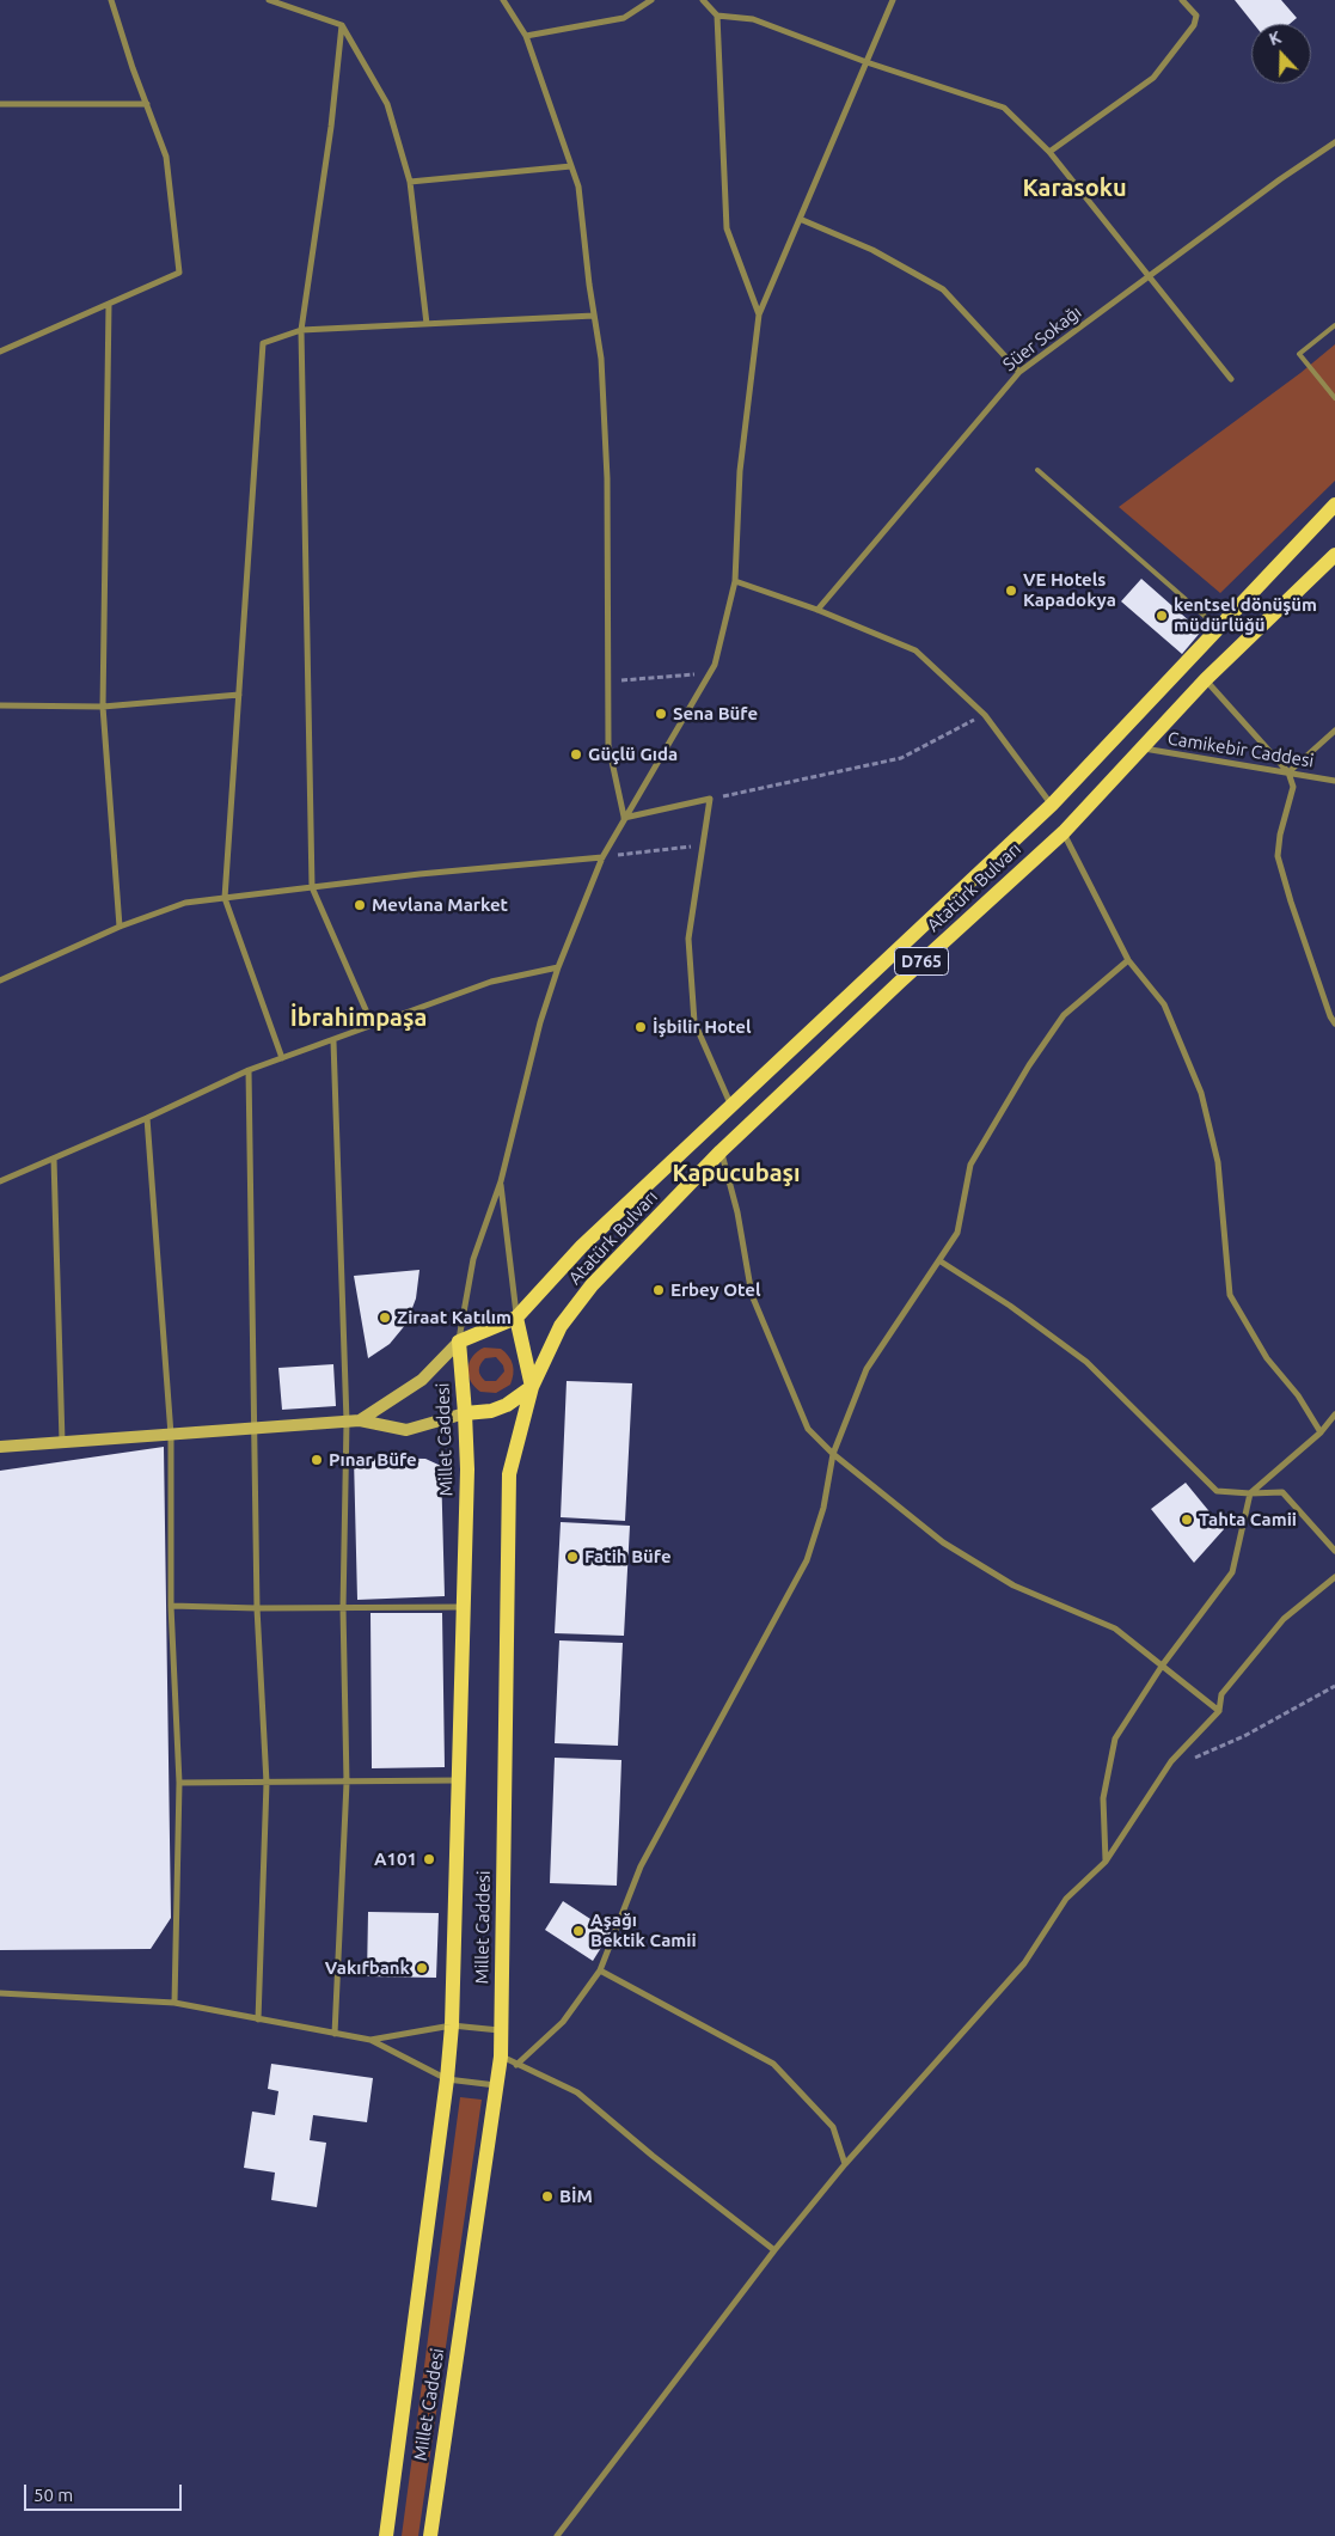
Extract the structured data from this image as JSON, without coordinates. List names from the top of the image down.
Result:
{
  "streets": {
    "main road": ["Atatürk Bulvarı", "D765", "Millet Caddesi"],
    "street": ["Süer Sokağı", "Camikebir Caddesi"]
  },
  "crossings": [
    ["Camikebir Caddesi", "Atatürk Bulvarı"],
    ["Atatürk Bulvarı", "Millet Caddesi"]
  ],
  "districts": ["Karasoku", "İbrahimpaşa", "Kapucubaşı"],
  "places": [
    "VE Hotels Kapadokya",
    "kentsel dönüşüm müdürlüğü",
    "Sena Büfe",
    "Güçlü Gıda",
    "Mevlana Market",
    "İşbilir Hotel",
    "Erbey Otel",
    "Ziraat Katılım",
    "Pınar Büfe",
    "Tahta Camii",
    "Fatih Büfe",
    "A101",
    "Aşağı Bektik Camii",
    "Vakıfbank",
    "BİM"
  ],
  "scale_bar": "50 m",
  "north": "top"
}
